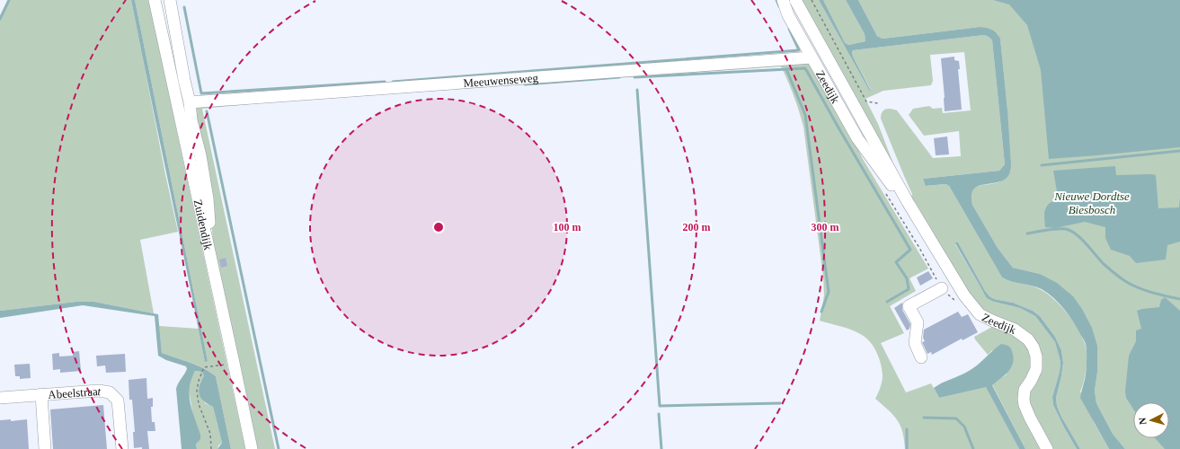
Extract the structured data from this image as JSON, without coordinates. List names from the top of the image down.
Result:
{
  "streets": {
    "street": [
      "Meeuwenseweg",
      "Zeedijk",
      "Zuidendijk",
      "Abeelstraat"
    ]
  },
  "crossings": [
    ["Meeuwenseweg", "Zeedijk"]
  ],
  "parks": ["Nieuwe Dordtse Biesbosch"],
  "north": "left",
  "rings": ["100 m", "200 m", "300 m"]
}
